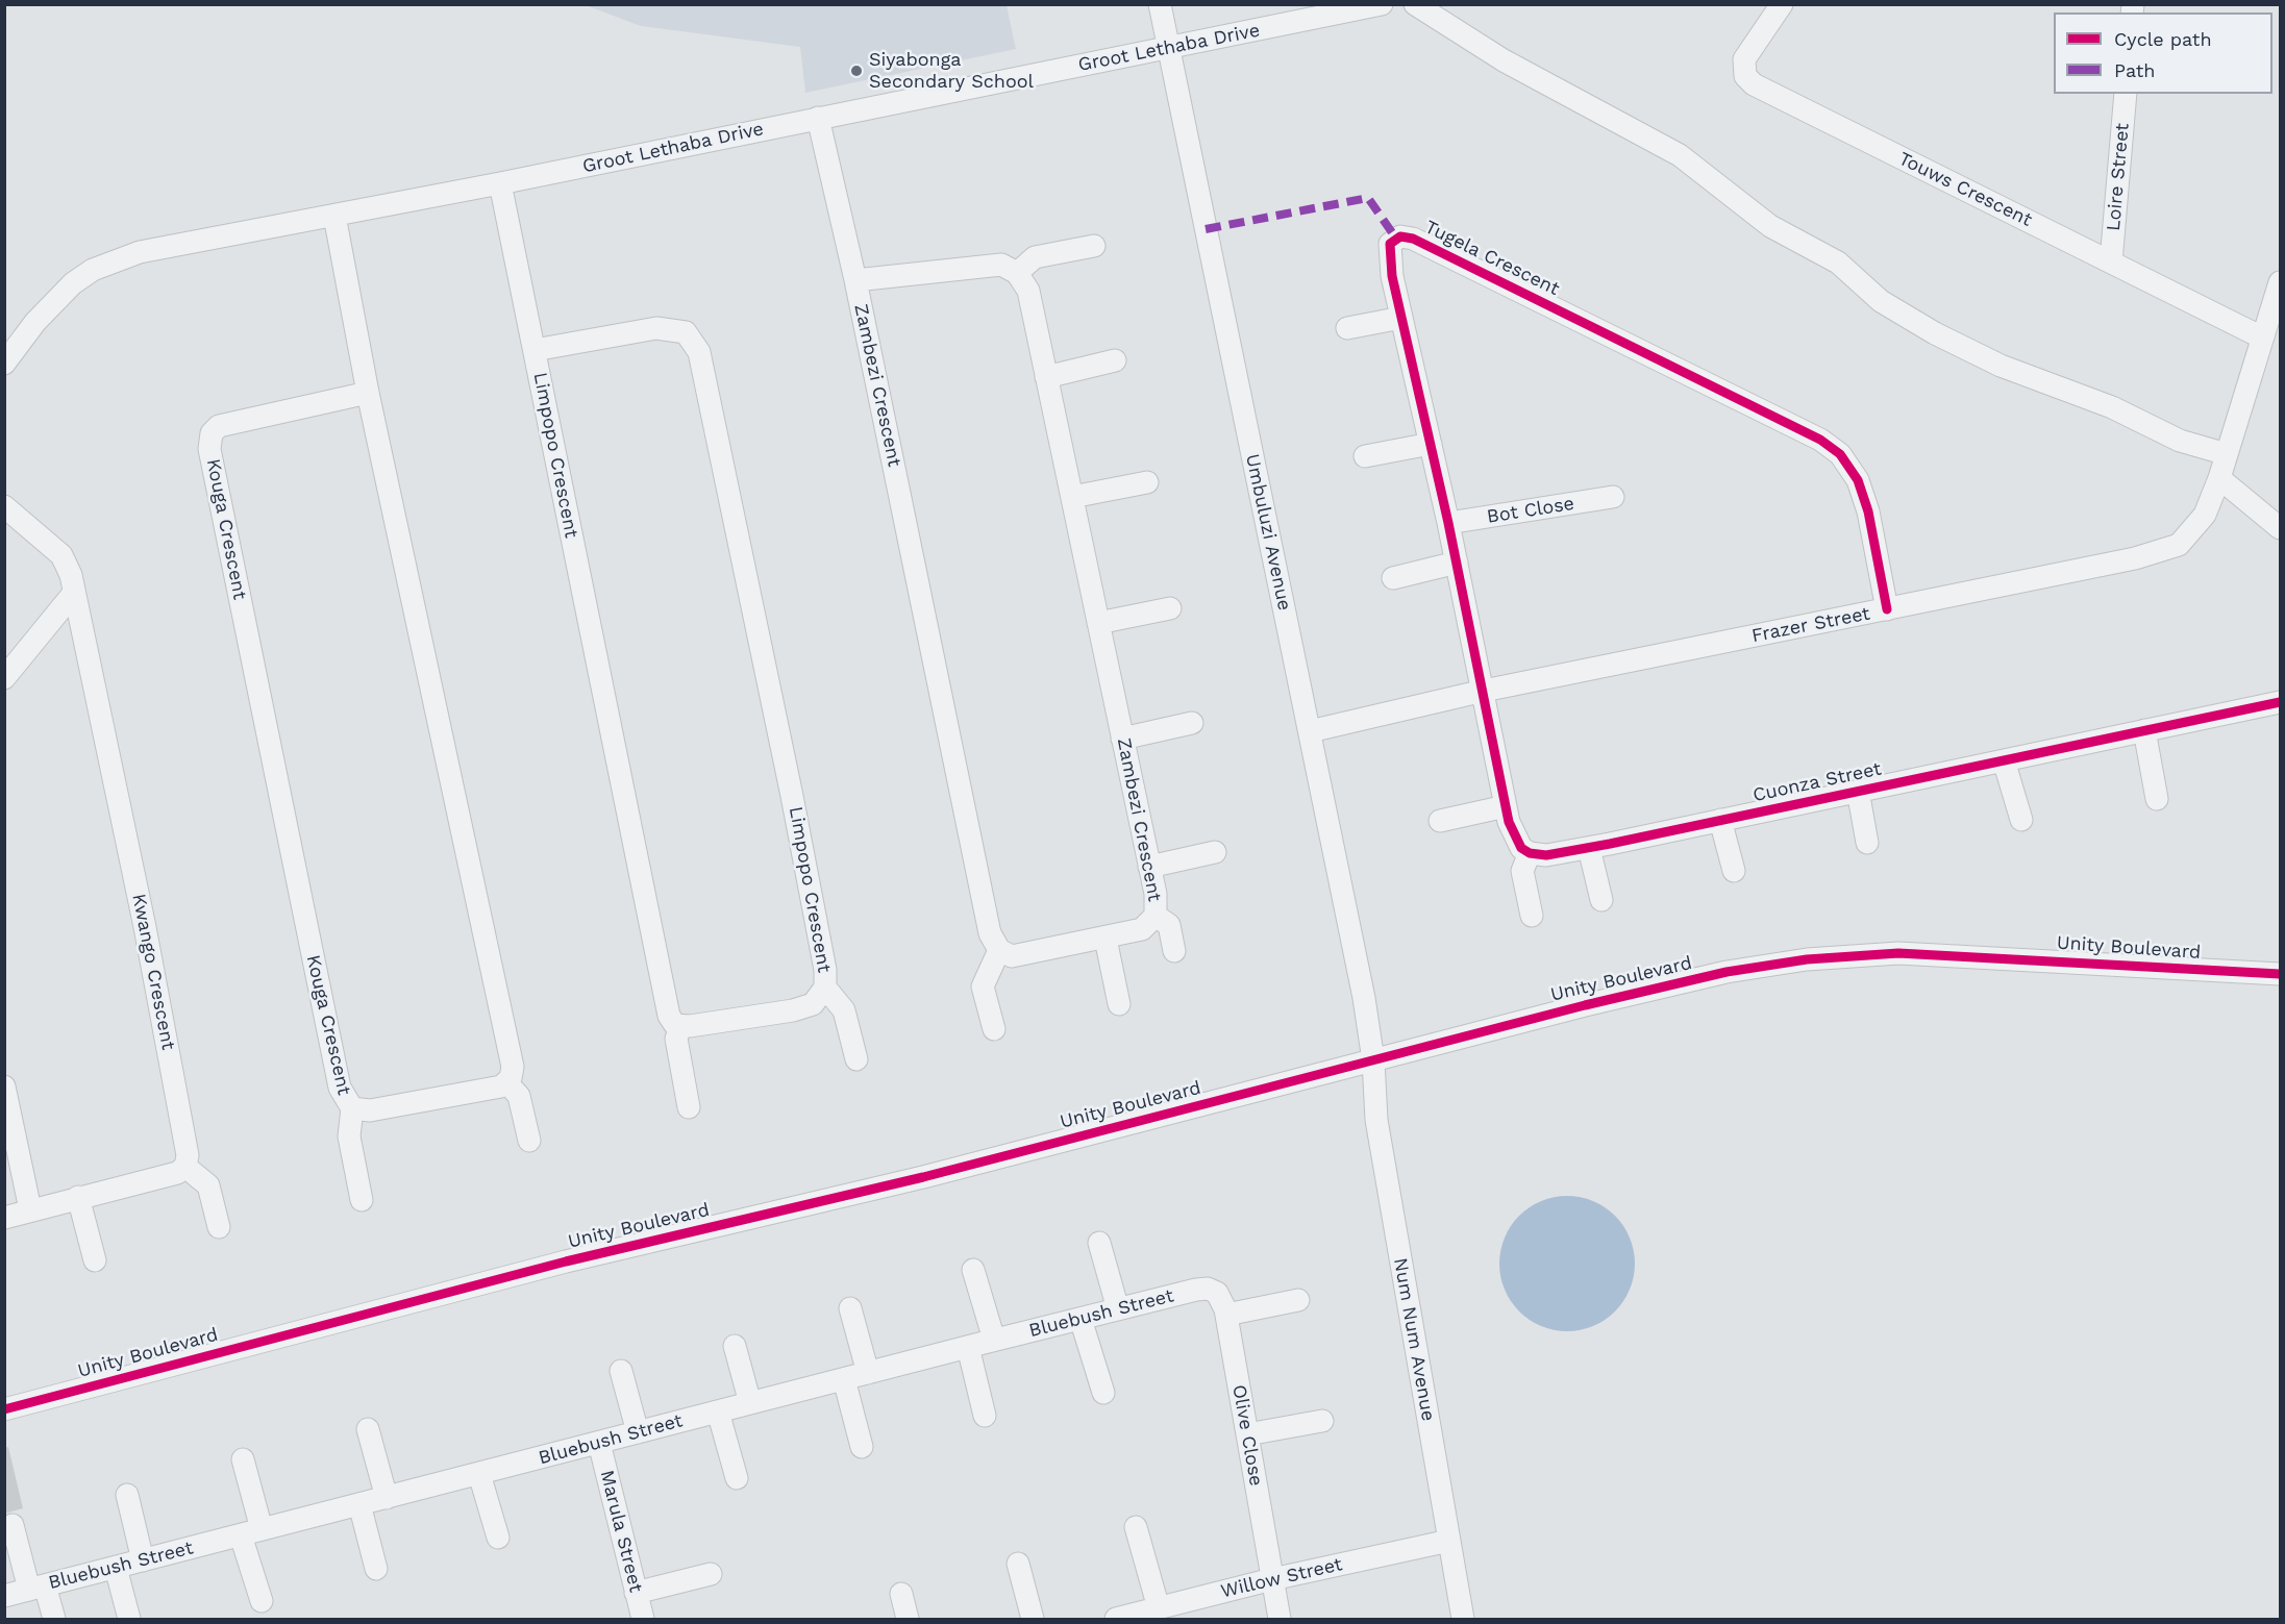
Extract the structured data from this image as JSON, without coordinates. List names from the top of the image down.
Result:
{
  "streets": {
    "street": [
      "Groot Lethaba Drive",
      "Loire Street",
      "Touws Crescent",
      "Tugela Crescent",
      "Zambezi Crescent",
      "Limpopo Crescent",
      "Bot Close",
      "Kouga Crescent",
      "Umbuluzi Avenue",
      "Frazer Street",
      "Cuonza Street",
      "Unity Boulevard",
      "Kwango Crescent",
      "Bluebush Street",
      "Num Num Avenue",
      "Olive Close",
      "Marula Street",
      "Willow Street"
    ]
  },
  "crossings": [
    ["Groot Lethaba Drive", "Zambezi Crescent"],
    ["Groot Lethaba Drive", "Limpopo Crescent"],
    ["Groot Lethaba Drive", "Umbuluzi Avenue"],
    ["Loire Street", "Touws Crescent"],
    ["Touws Crescent", "Frazer Street"],
    ["Tugela Crescent", "Bot Close"],
    ["Tugela Crescent", "Frazer Street"],
    ["Umbuluzi Avenue", "Frazer Street"],
    ["Umbuluzi Avenue", "Unity Boulevard"],
    ["Umbuluzi Avenue", "Num Num Avenue"],
    ["Unity Boulevard", "Num Num Avenue"],
    ["Bluebush Street", "Olive Close"],
    ["Bluebush Street", "Marula Street"],
    ["Num Num Avenue", "Willow Street"],
    ["Olive Close", "Willow Street"]
  ],
  "places": ["Siyabonga Secondary School"],
  "legend": ["Cycle path", "Path"]
}
